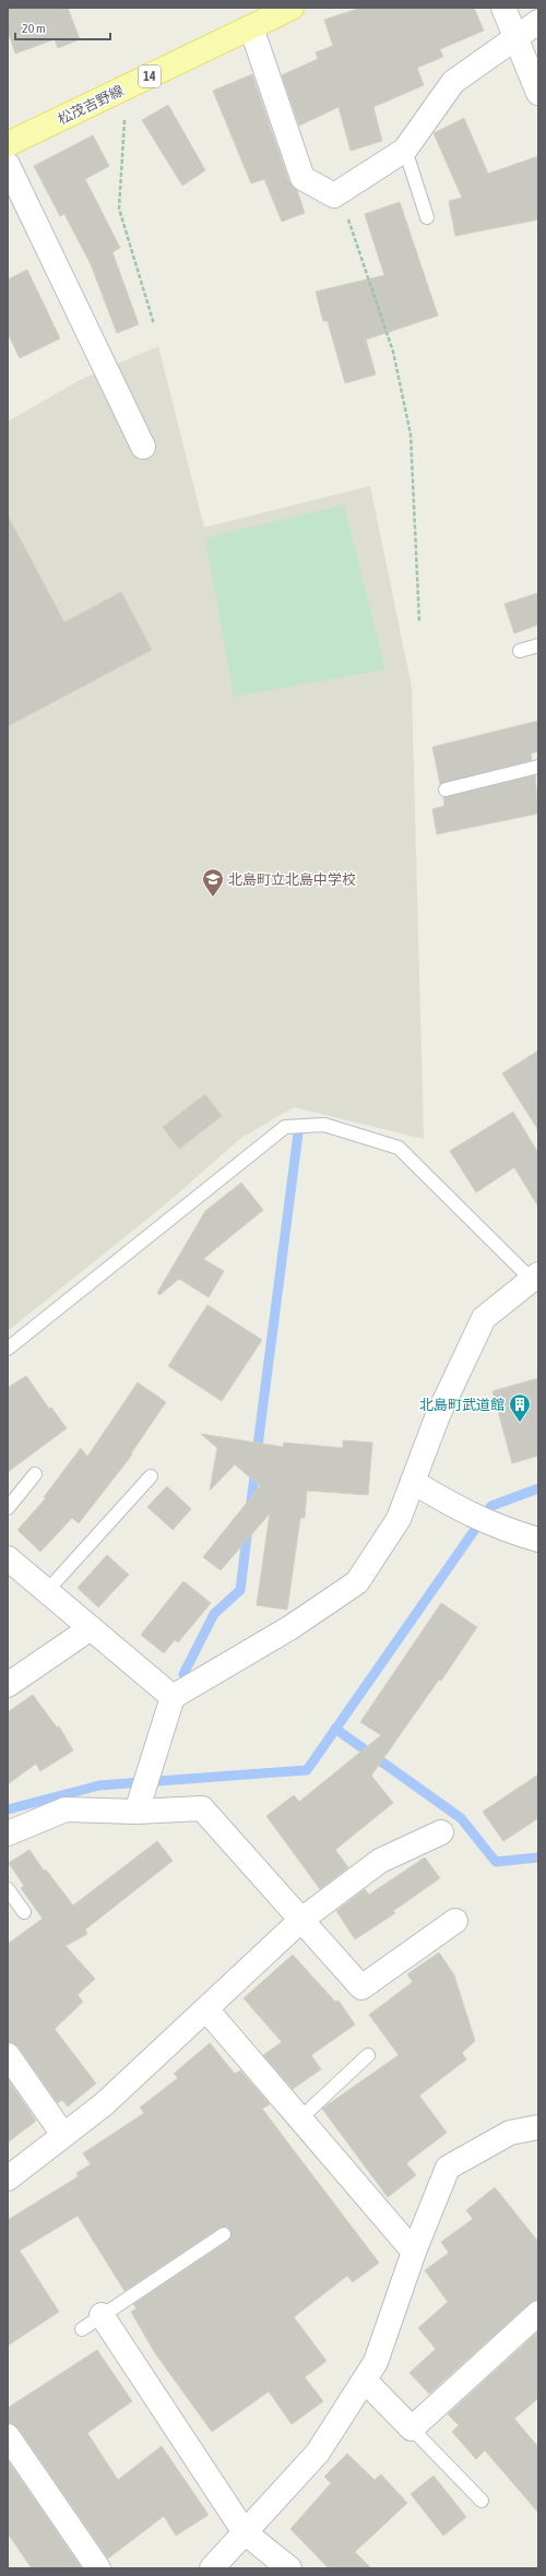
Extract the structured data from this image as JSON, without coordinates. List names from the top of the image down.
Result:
{
  "streets": {
    "main road": ["14", "松茂吉野線"]
  },
  "places": {
    "school or university": ["北島町立北島中学校"],
    "building": ["北島町武道館"]
  },
  "scale_bar": "20 m"
}
